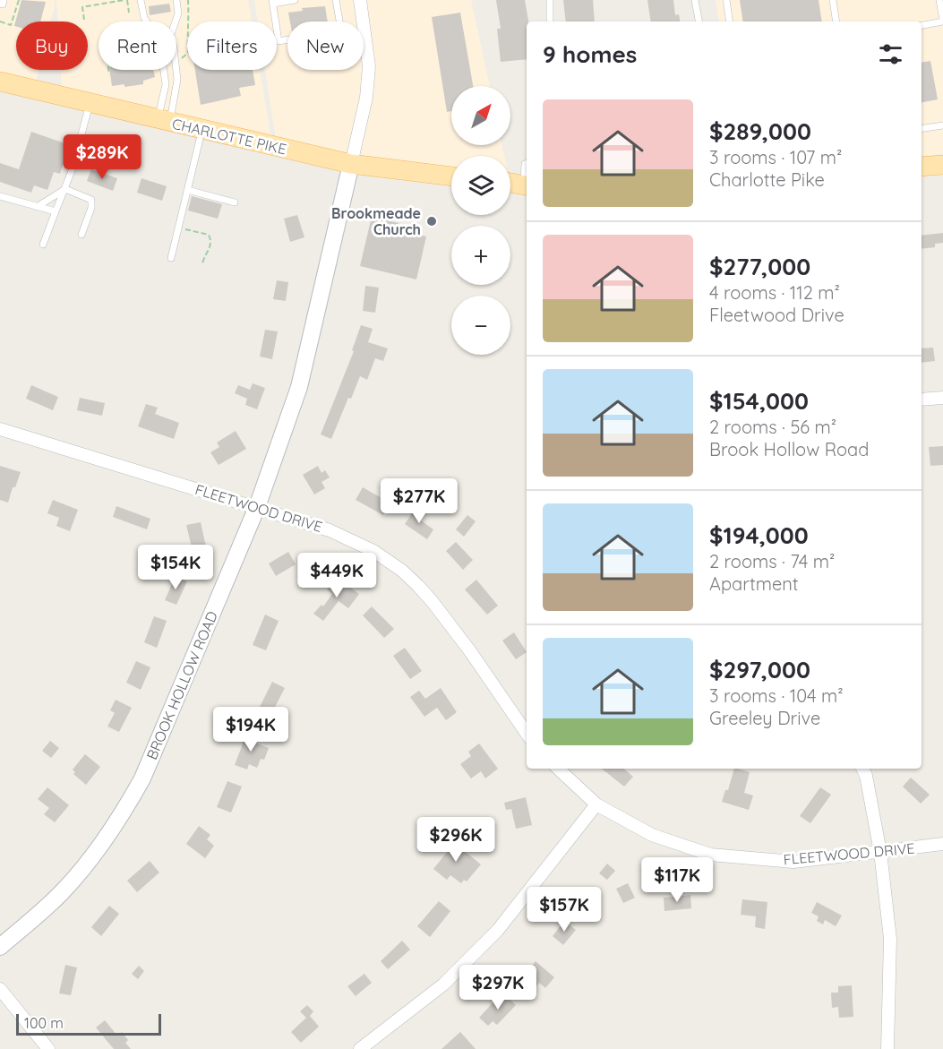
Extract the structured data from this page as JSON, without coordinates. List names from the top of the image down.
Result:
{
  "streets": {
    "main road": ["CHARLOTTE PIKE"],
    "street": ["FLEETWOOD DRIVE", "BROOK HOLLOW ROAD"]
  },
  "crossings": [
    ["CHARLOTTE PIKE", "BROOK HOLLOW ROAD"],
    ["FLEETWOOD DRIVE", "BROOK HOLLOW ROAD"]
  ],
  "places": ["Brookmeade Church"],
  "scale_bar": "100 m",
  "north": "top right",
  "page": {
    "chip": [
      "Buy",
      "Rent",
      "Filters",
      "New"
    ],
    "heading": "9 homes",
    "map_buttons": ["+", "−"],
    "list": [
      {
        "name": "$289,000",
        "note": "3 rooms · 107 m² · Charlotte Pike"
      },
      {
        "name": "$277,000",
        "note": "4 rooms · 112 m² · Fleetwood Drive"
      },
      {
        "name": "$154,000",
        "note": "2 rooms · 56 m² · Brook Hollow Road"
      },
      {
        "name": "$194,000",
        "note": "2 rooms · 74 m² · Apartment"
      },
      {
        "name": "$297,000",
        "note": "3 rooms · 104 m² · Greeley Drive"
      }
    ],
    "price": [
      "$289K",
      "$277K",
      "$154K",
      "$449K",
      "$194K",
      "$296K",
      "$117K",
      "$157K",
      "$297K"
    ],
    "scale": "100 m"
  }
}
